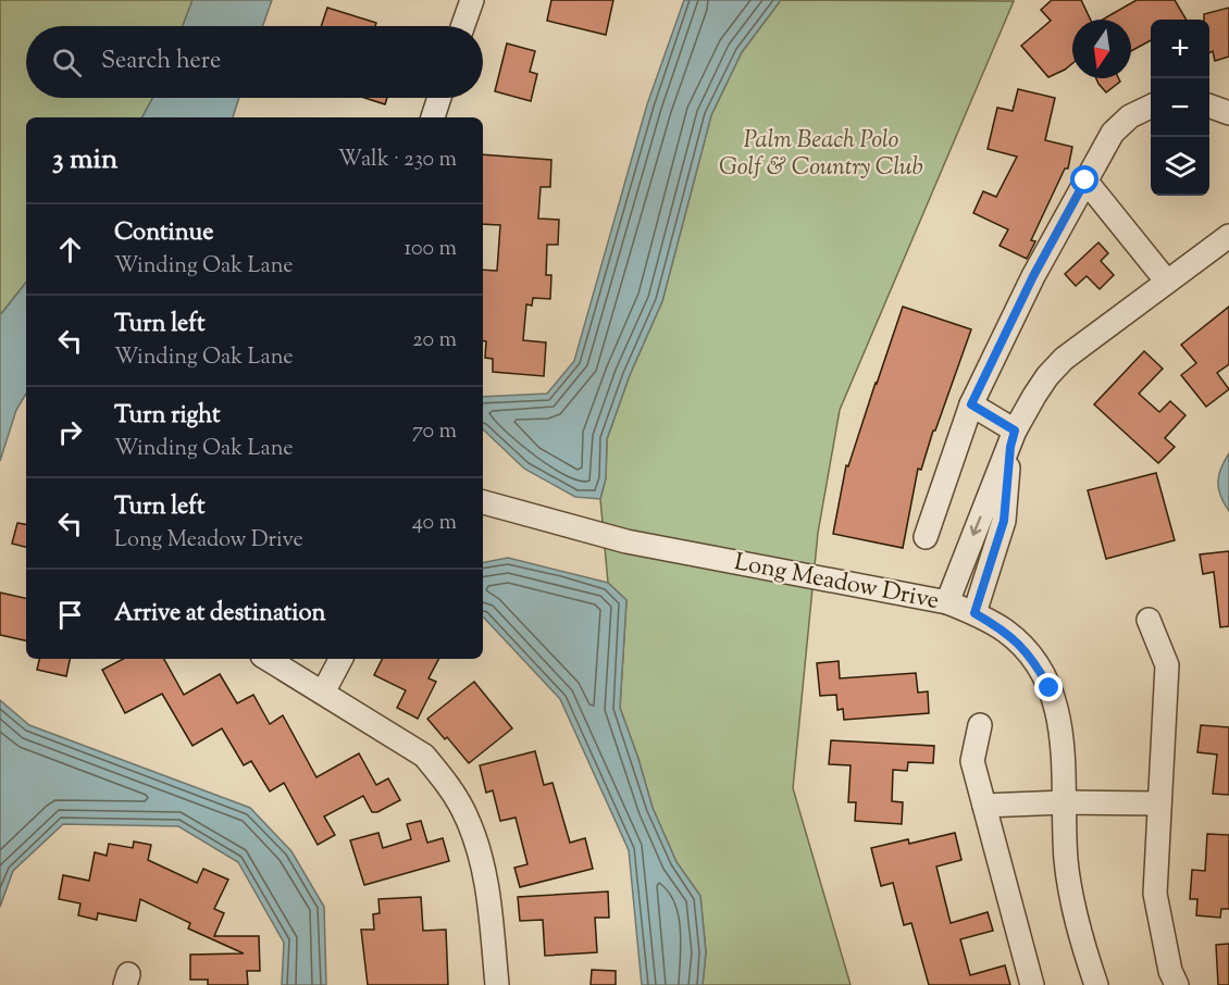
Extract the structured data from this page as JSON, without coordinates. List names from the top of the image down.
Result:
{
  "streets": {
    "street": ["Long Meadow Drive"]
  },
  "parks": ["Palm Beach Polo Golf & Country Club"],
  "north": "bottom",
  "page": {
    "map_buttons": ["+", "−"],
    "search": "Search here",
    "heading": ["3 min", "Walk · 230 m"],
    "list": [
      ["Continue", "Winding Oak Lane", "100 m"],
      ["Turn left", "Winding Oak Lane", "20 m"],
      ["Turn right", "Winding Oak Lane", "70 m"],
      ["Turn left", "Long Meadow Drive", "40 m"],
      "Arrive at destination"
    ]
  }
}
